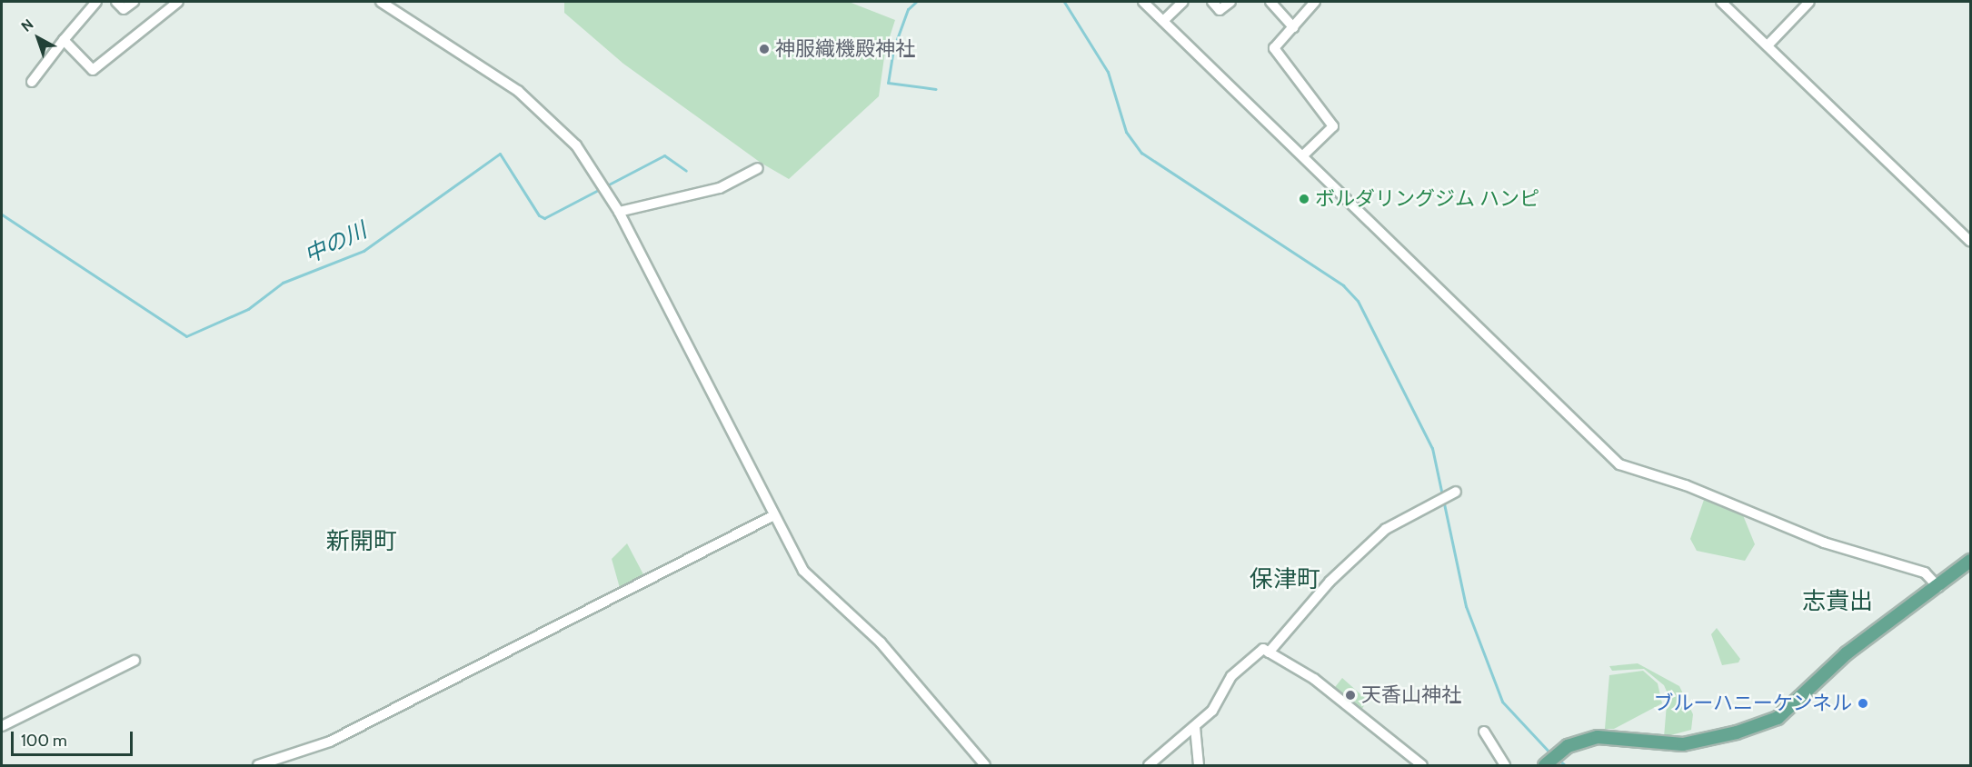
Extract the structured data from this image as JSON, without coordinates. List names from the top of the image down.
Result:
{
  "districts": ["新開町", "保津町", "志貴出"],
  "water": ["中の川"],
  "places": [
    "神服織機殿神社",
    "ボルダリングジム ハンピ",
    "天香山神社",
    "ブルーハニーケンネル"
  ],
  "scale_bar": "100 m",
  "north": "top left"
}
